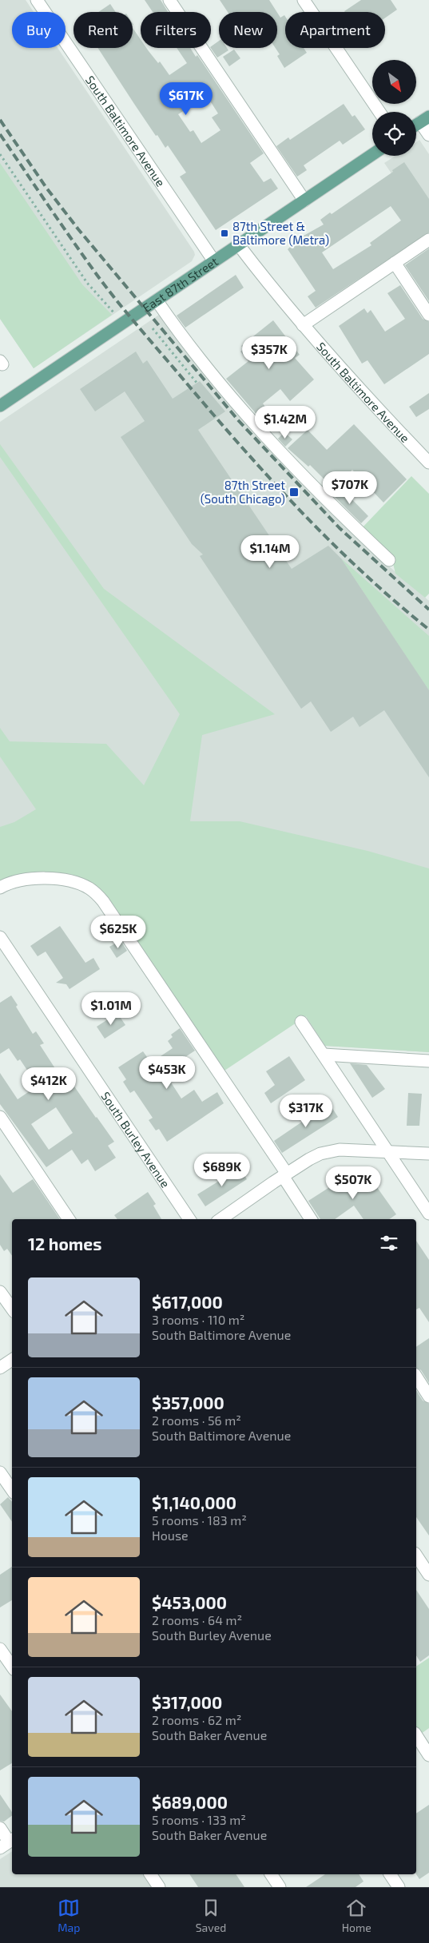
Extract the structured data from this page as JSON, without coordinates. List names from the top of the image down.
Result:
{
  "streets": {
    "main road": ["East 87th Street"],
    "street": ["South Baltimore Avenue", "South Burley Avenue"]
  },
  "crossings": [
    ["South Baltimore Avenue", "East 87th Street"]
  ],
  "places": {
    "transit": ["87th Street & Baltimore (Metra)", "87th Street (South Chicago)"]
  },
  "north": "bottom right",
  "page": {
    "chip": [
      "Buy",
      "Rent",
      "Filters",
      "New",
      "Apartment"
    ],
    "price": [
      "$617K",
      "$357K",
      "$1.42M",
      "$707K",
      "$1.14M",
      "$625K",
      "$1.01M",
      "$453K",
      "$412K",
      "$317K",
      "$689K",
      "$507K"
    ],
    "heading": "12 homes",
    "list": [
      {
        "name": "$617,000",
        "note": "3 rooms · 110 m² · South Baltimore Avenue"
      },
      {
        "name": "$357,000",
        "note": "2 rooms · 56 m² · South Baltimore Avenue"
      },
      {
        "name": "$1,140,000",
        "note": "5 rooms · 183 m² · House"
      },
      {
        "name": "$453,000",
        "note": "2 rooms · 64 m² · South Burley Avenue"
      },
      {
        "name": "$317,000",
        "note": "2 rooms · 62 m² · South Baker Avenue"
      },
      {
        "name": "$689,000",
        "note": "5 rooms · 133 m² · South Baker Avenue"
      }
    ],
    "tabs": ["Map", "Saved", "Home"]
  }
}
